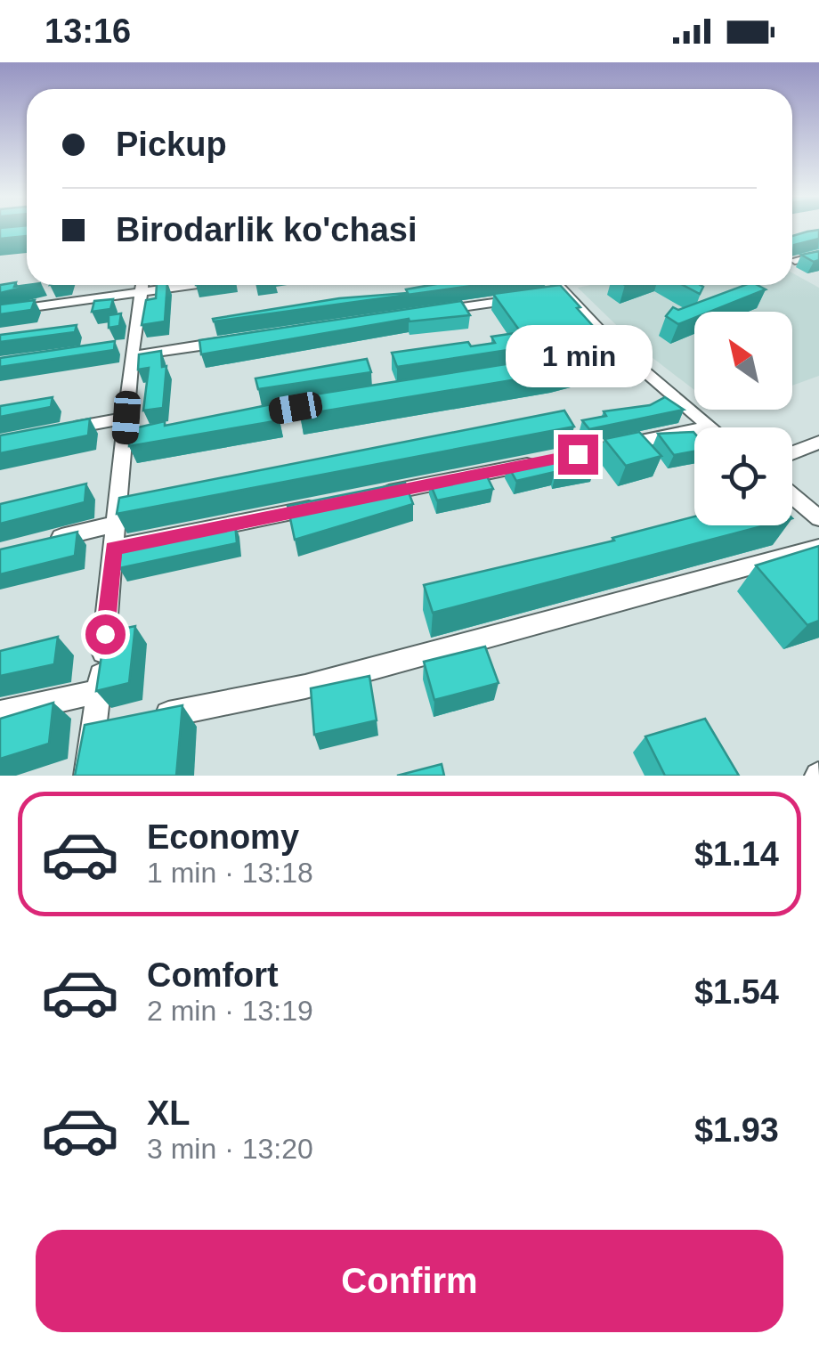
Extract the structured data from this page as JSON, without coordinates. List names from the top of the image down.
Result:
{
  "north": "top left",
  "page": {
    "status": "13:16",
    "banner": ["Pickup", "Birodarlik ko'chasi"],
    "bubble": "1 min",
    "list": [
      {
        "name": "Economy",
        "note": "1 min · 13:18",
        "value": "$1.14"
      },
      {
        "name": "Comfort",
        "note": "2 min · 13:19",
        "value": "$1.54"
      },
      {
        "name": "XL",
        "note": "3 min · 13:20",
        "value": "$1.93"
      }
    ],
    "buttons": "Confirm"
  }
}
